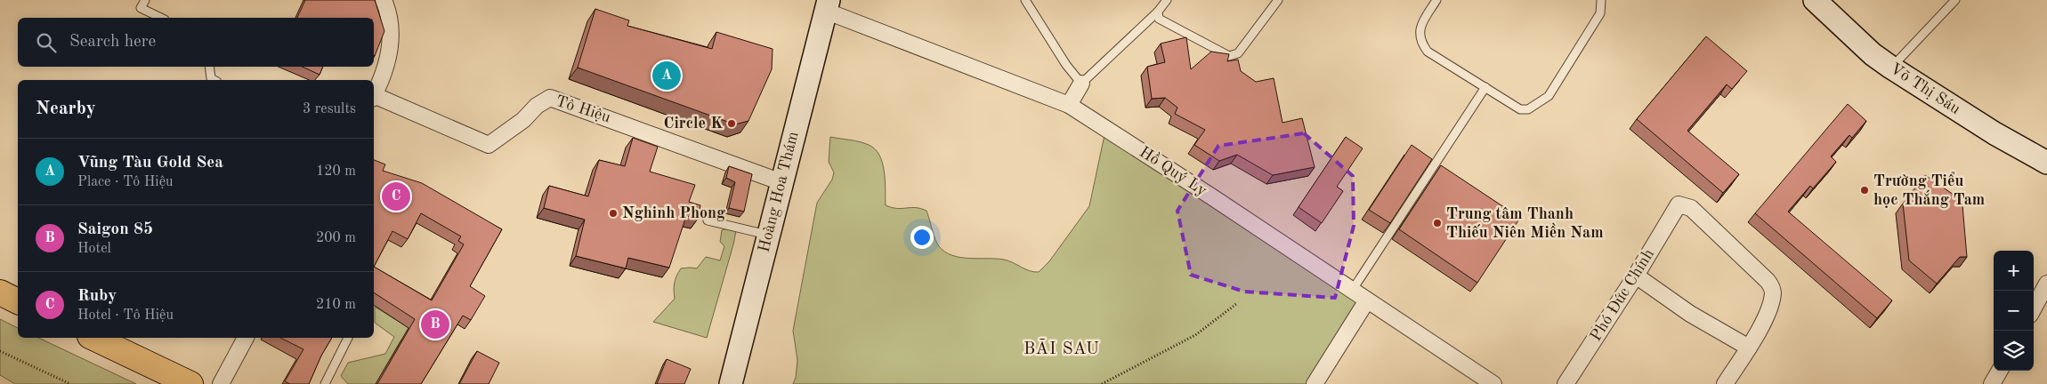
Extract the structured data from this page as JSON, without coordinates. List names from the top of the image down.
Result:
{
  "streets": {
    "main road": ["Võ Thị Sáu", "Hoàng Hoa Thám"],
    "street": ["Tô Hiệu", "Hồ Quý Ly", "Phó Đức Chính"]
  },
  "crossings": [
    ["Tô Hiệu", "Hoàng Hoa Thám"],
    ["Hồ Quý Ly", "Hoàng Hoa Thám"]
  ],
  "districts": ["BÃI SAU"],
  "places": [
    "Circle K",
    "Trường Tiểu học Thắng Tam",
    "Nghinh Phong",
    "Trung tâm Thanh Thiếu Niên Miền Nam"
  ],
  "page": {
    "search": "Search here",
    "pins": ["A", "C", "B"],
    "heading": ["Nearby", "3 results"],
    "list": [
      {
        "mark": "A",
        "name": "Vũng Tàu Gold Sea",
        "note": "Place · Tô Hiệu",
        "value": "120 m"
      },
      {
        "mark": "B",
        "name": "Saigon 85",
        "note": "Hotel",
        "value": "200 m"
      },
      {
        "mark": "C",
        "name": "Ruby",
        "note": "Hotel · Tô Hiệu",
        "value": "210 m"
      }
    ],
    "map_buttons": ["+", "−"]
  }
}
